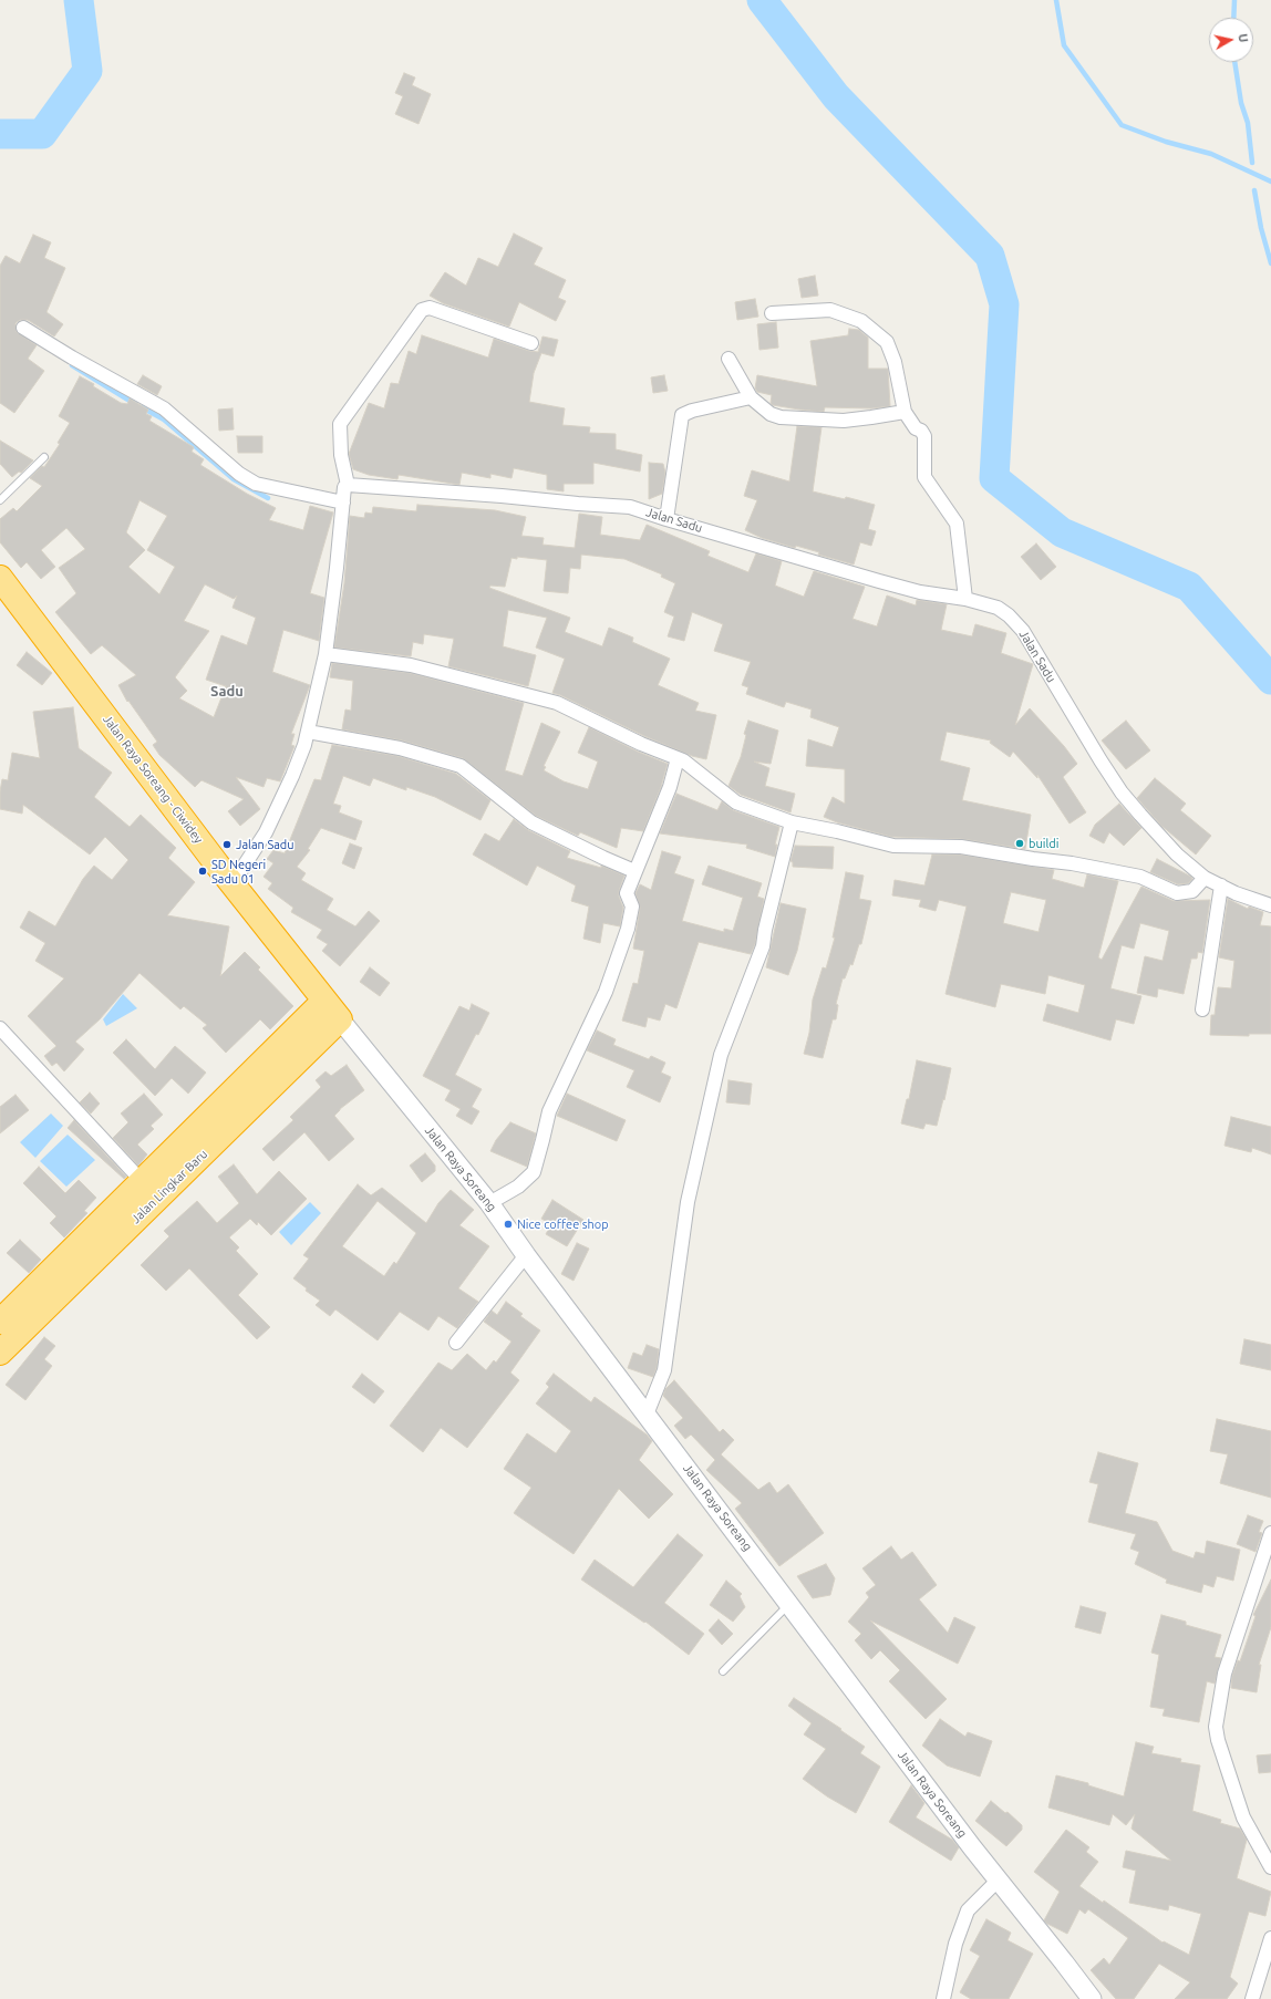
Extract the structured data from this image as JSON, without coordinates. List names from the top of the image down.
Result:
{
  "streets": {
    "highway": ["Jalan Raya Soreang - Ciwidey", "Jalan Lingkar Baru"],
    "main road": ["Jalan Raya Soreang"],
    "street": ["Jalan Sadu"]
  },
  "crossings": [
    ["Jalan Raya Soreang - Ciwidey", "Jalan Raya Soreang"],
    ["Jalan Raya Soreang - Ciwidey", "Jalan Lingkar Baru"],
    ["Jalan Raya Soreang", "Jalan Lingkar Baru"]
  ],
  "districts": ["Sadu"],
  "places": [
    "buildi",
    "Jalan Sadu",
    "SD Negeri Sadu 01",
    "Nice coffee shop"
  ],
  "north": "right"
}
